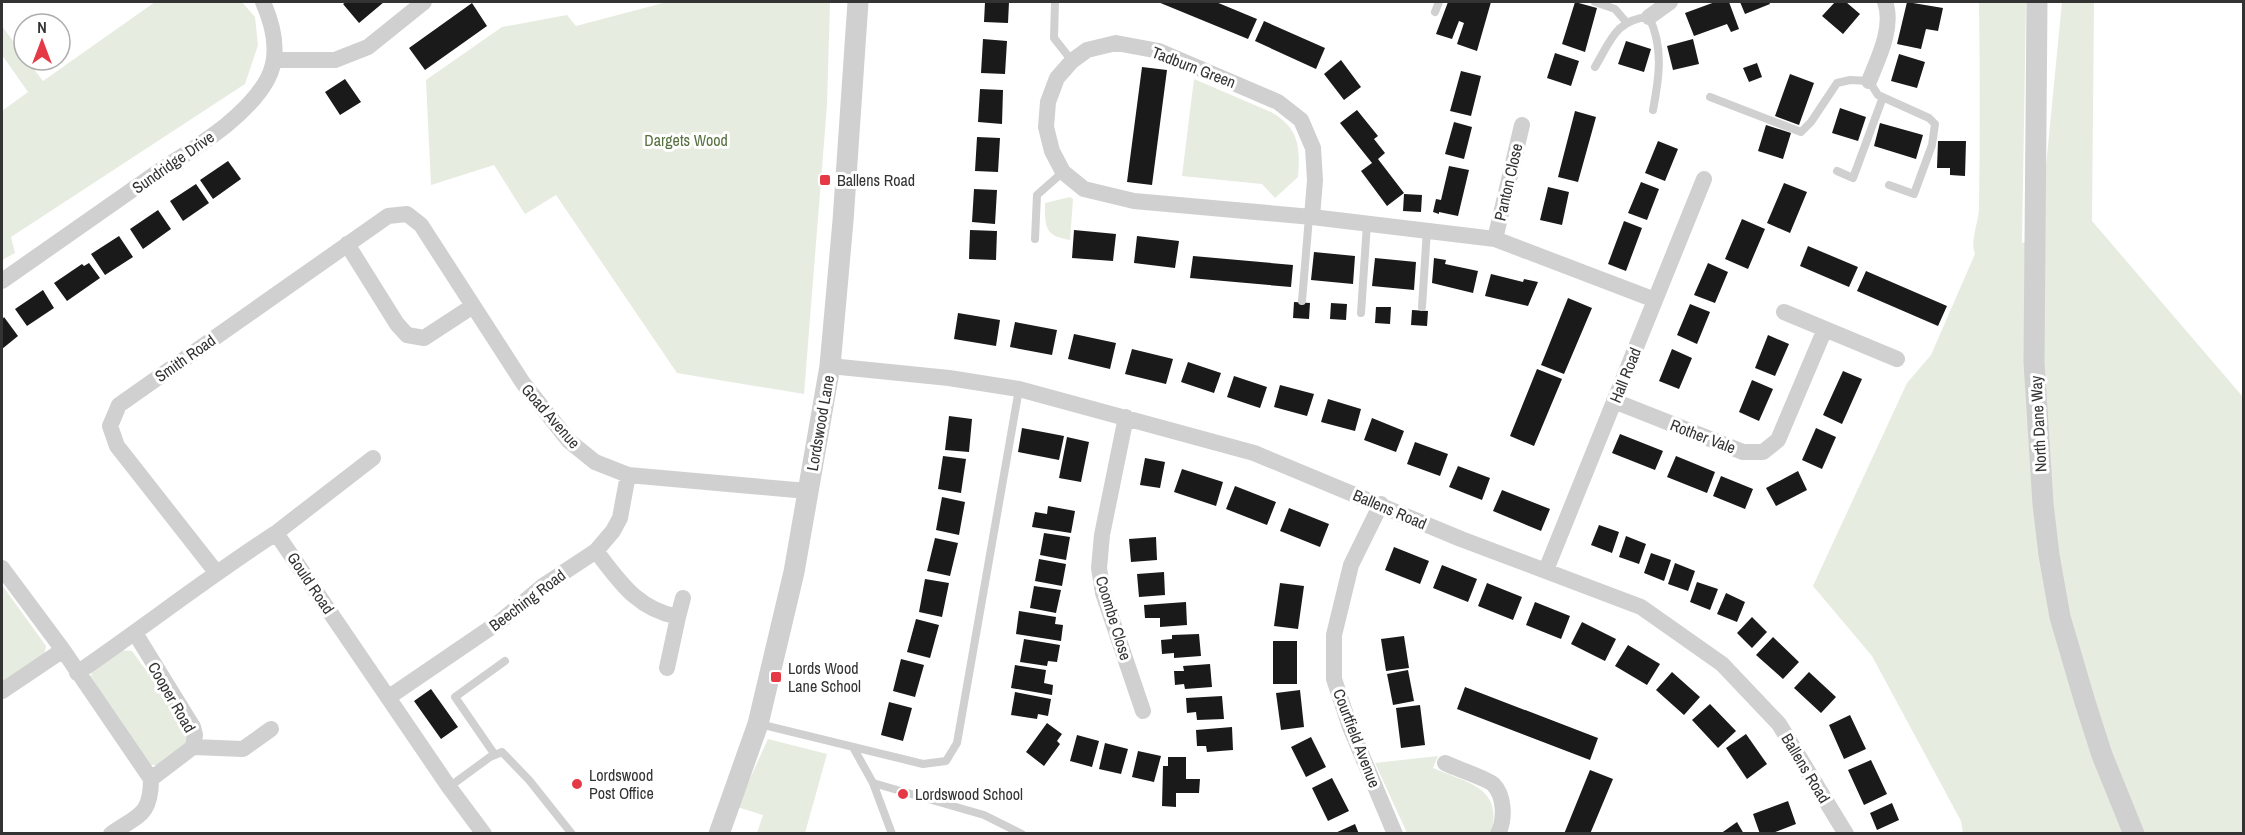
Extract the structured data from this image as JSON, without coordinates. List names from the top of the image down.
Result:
{
  "streets": {
    "street": [
      "Tadburn Green",
      "Sundridge Drive",
      "Panton Close",
      "Smith Road",
      "Hall Road",
      "Goad Avenue",
      "Lordswood Lane",
      "North Dane Way",
      "Rother Vale",
      "Ballens Road",
      "Gould Road",
      "Beeching Road",
      "Coombe Close",
      "Cooper Road",
      "Courtfield Avenue"
    ]
  },
  "crossings": [
    ["Tadburn Green", "Panton Close"],
    ["Tadburn Green", "Hall Road"],
    ["Smith Road", "Goad Avenue"],
    ["Hall Road", "Rother Vale"],
    ["Hall Road", "Ballens Road"],
    ["Goad Avenue", "Lordswood Lane"],
    ["Goad Avenue", "Beeching Road"],
    ["Lordswood Lane", "Ballens Road"],
    ["Ballens Road", "Coombe Close"],
    ["Ballens Road", "Courtfield Avenue"],
    ["Gould Road", "Beeching Road"]
  ],
  "parks": ["Dargets Wood"],
  "places": {
    "transit": ["Ballens Road", "Lords Wood Lane School"],
    "other": ["Lordswood Post Office", "Lordswood School"]
  },
  "north": "top"
}
